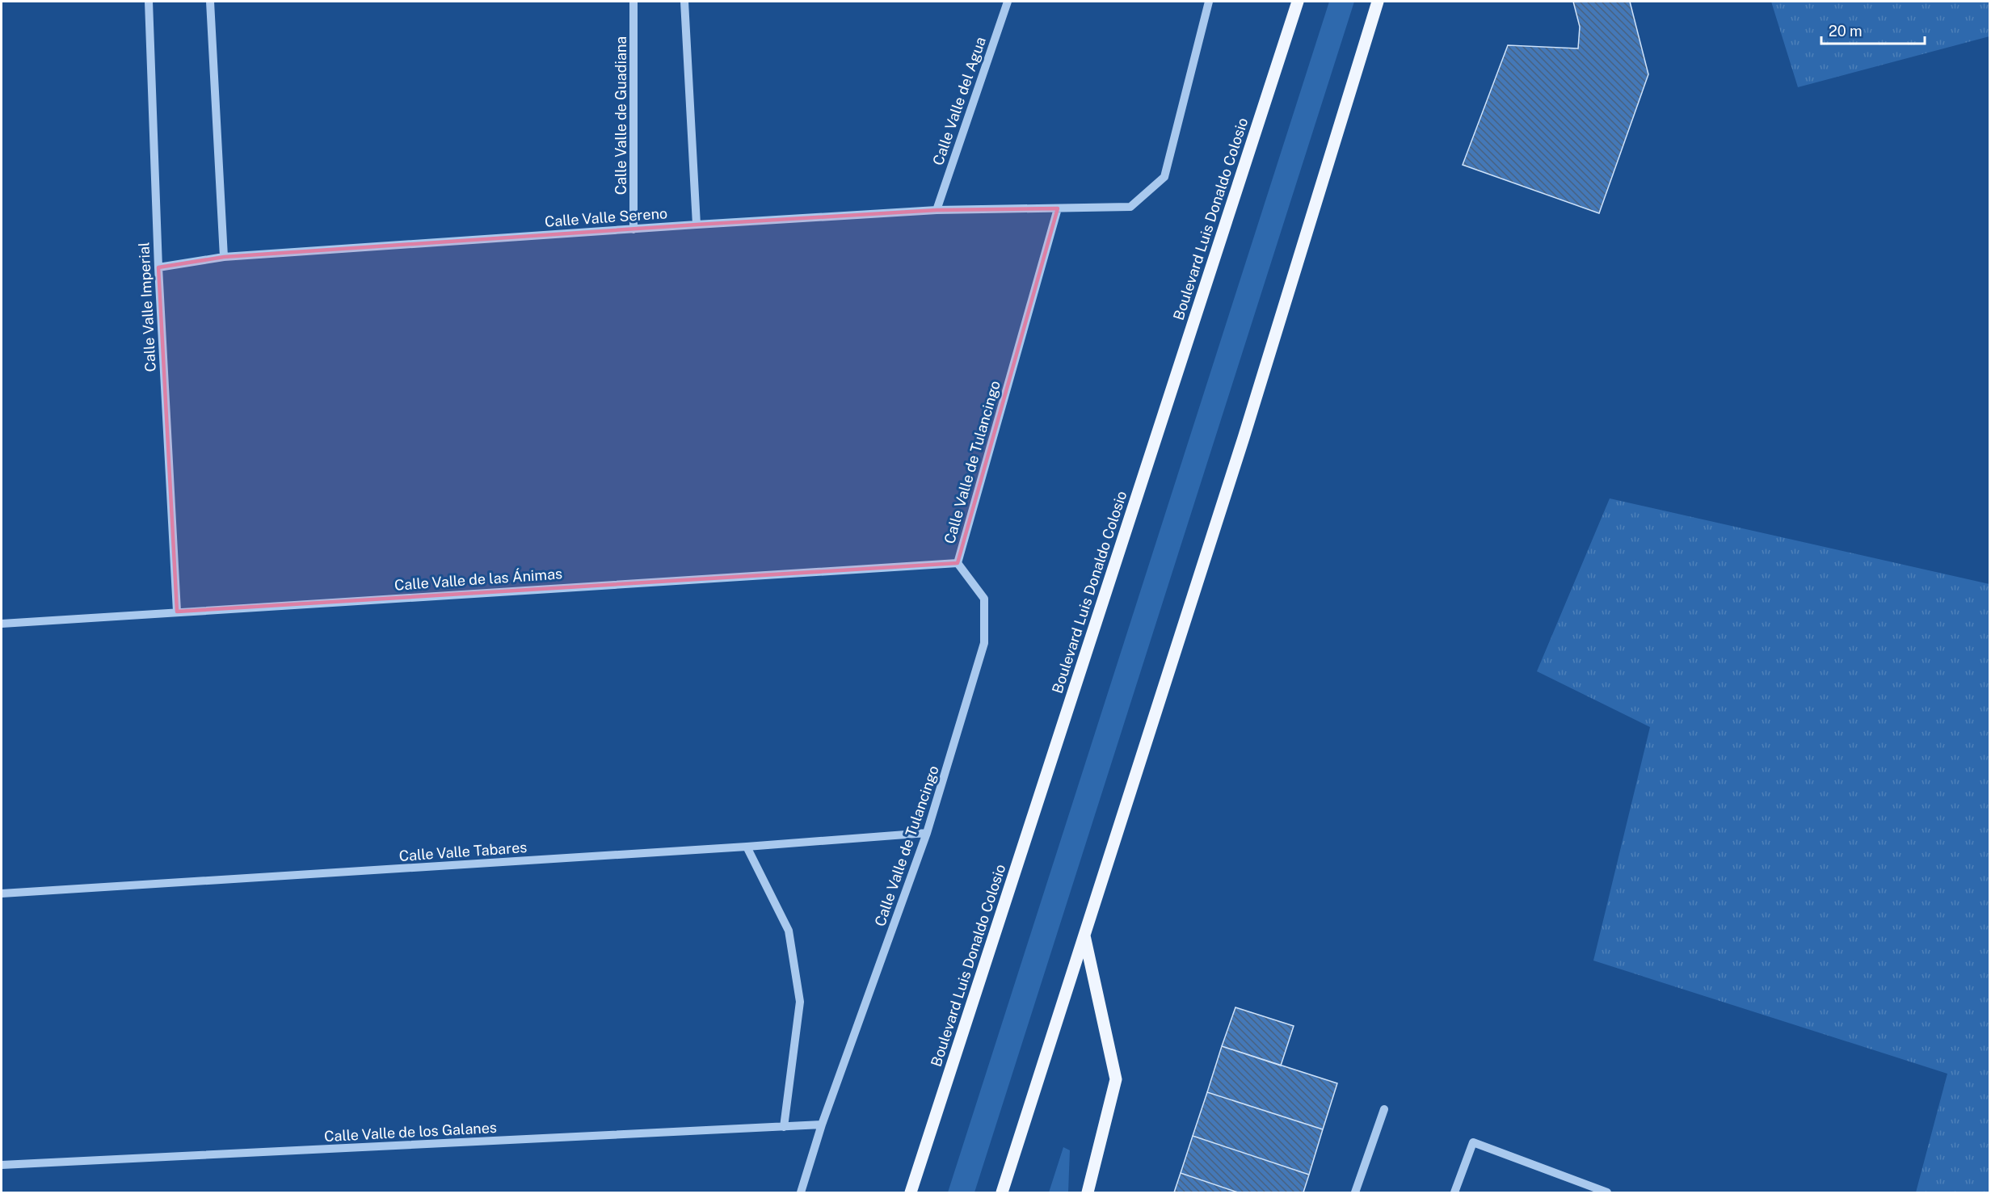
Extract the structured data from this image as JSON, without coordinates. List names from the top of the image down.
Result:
{
  "streets": {
    "main road": ["Boulevard Luis Donaldo Colosio"],
    "street": [
      "Calle Valle del Agua",
      "Calle Valle de Guadiana",
      "Calle Valle Sereno",
      "Calle Valle Imperial",
      "Calle Valle de Tulancingo",
      "Calle Valle de las Ánimas",
      "Calle Valle Tabares",
      "Calle Valle de los Galanes"
    ]
  },
  "crossings": [
    ["Calle Valle del Agua", "Calle Valle Sereno"],
    ["Calle Valle de Guadiana", "Calle Valle Sereno"],
    ["Calle Valle Sereno", "Calle Valle Imperial"],
    ["Calle Valle Sereno", "Calle Valle de Tulancingo"],
    ["Calle Valle Imperial", "Calle Valle de las Ánimas"],
    ["Calle Valle de Tulancingo", "Calle Valle de las Ánimas"],
    ["Calle Valle de Tulancingo", "Calle Valle Tabares"],
    ["Calle Valle de Tulancingo", "Calle Valle de los Galanes"]
  ],
  "scale_bar": "20 m"
}
